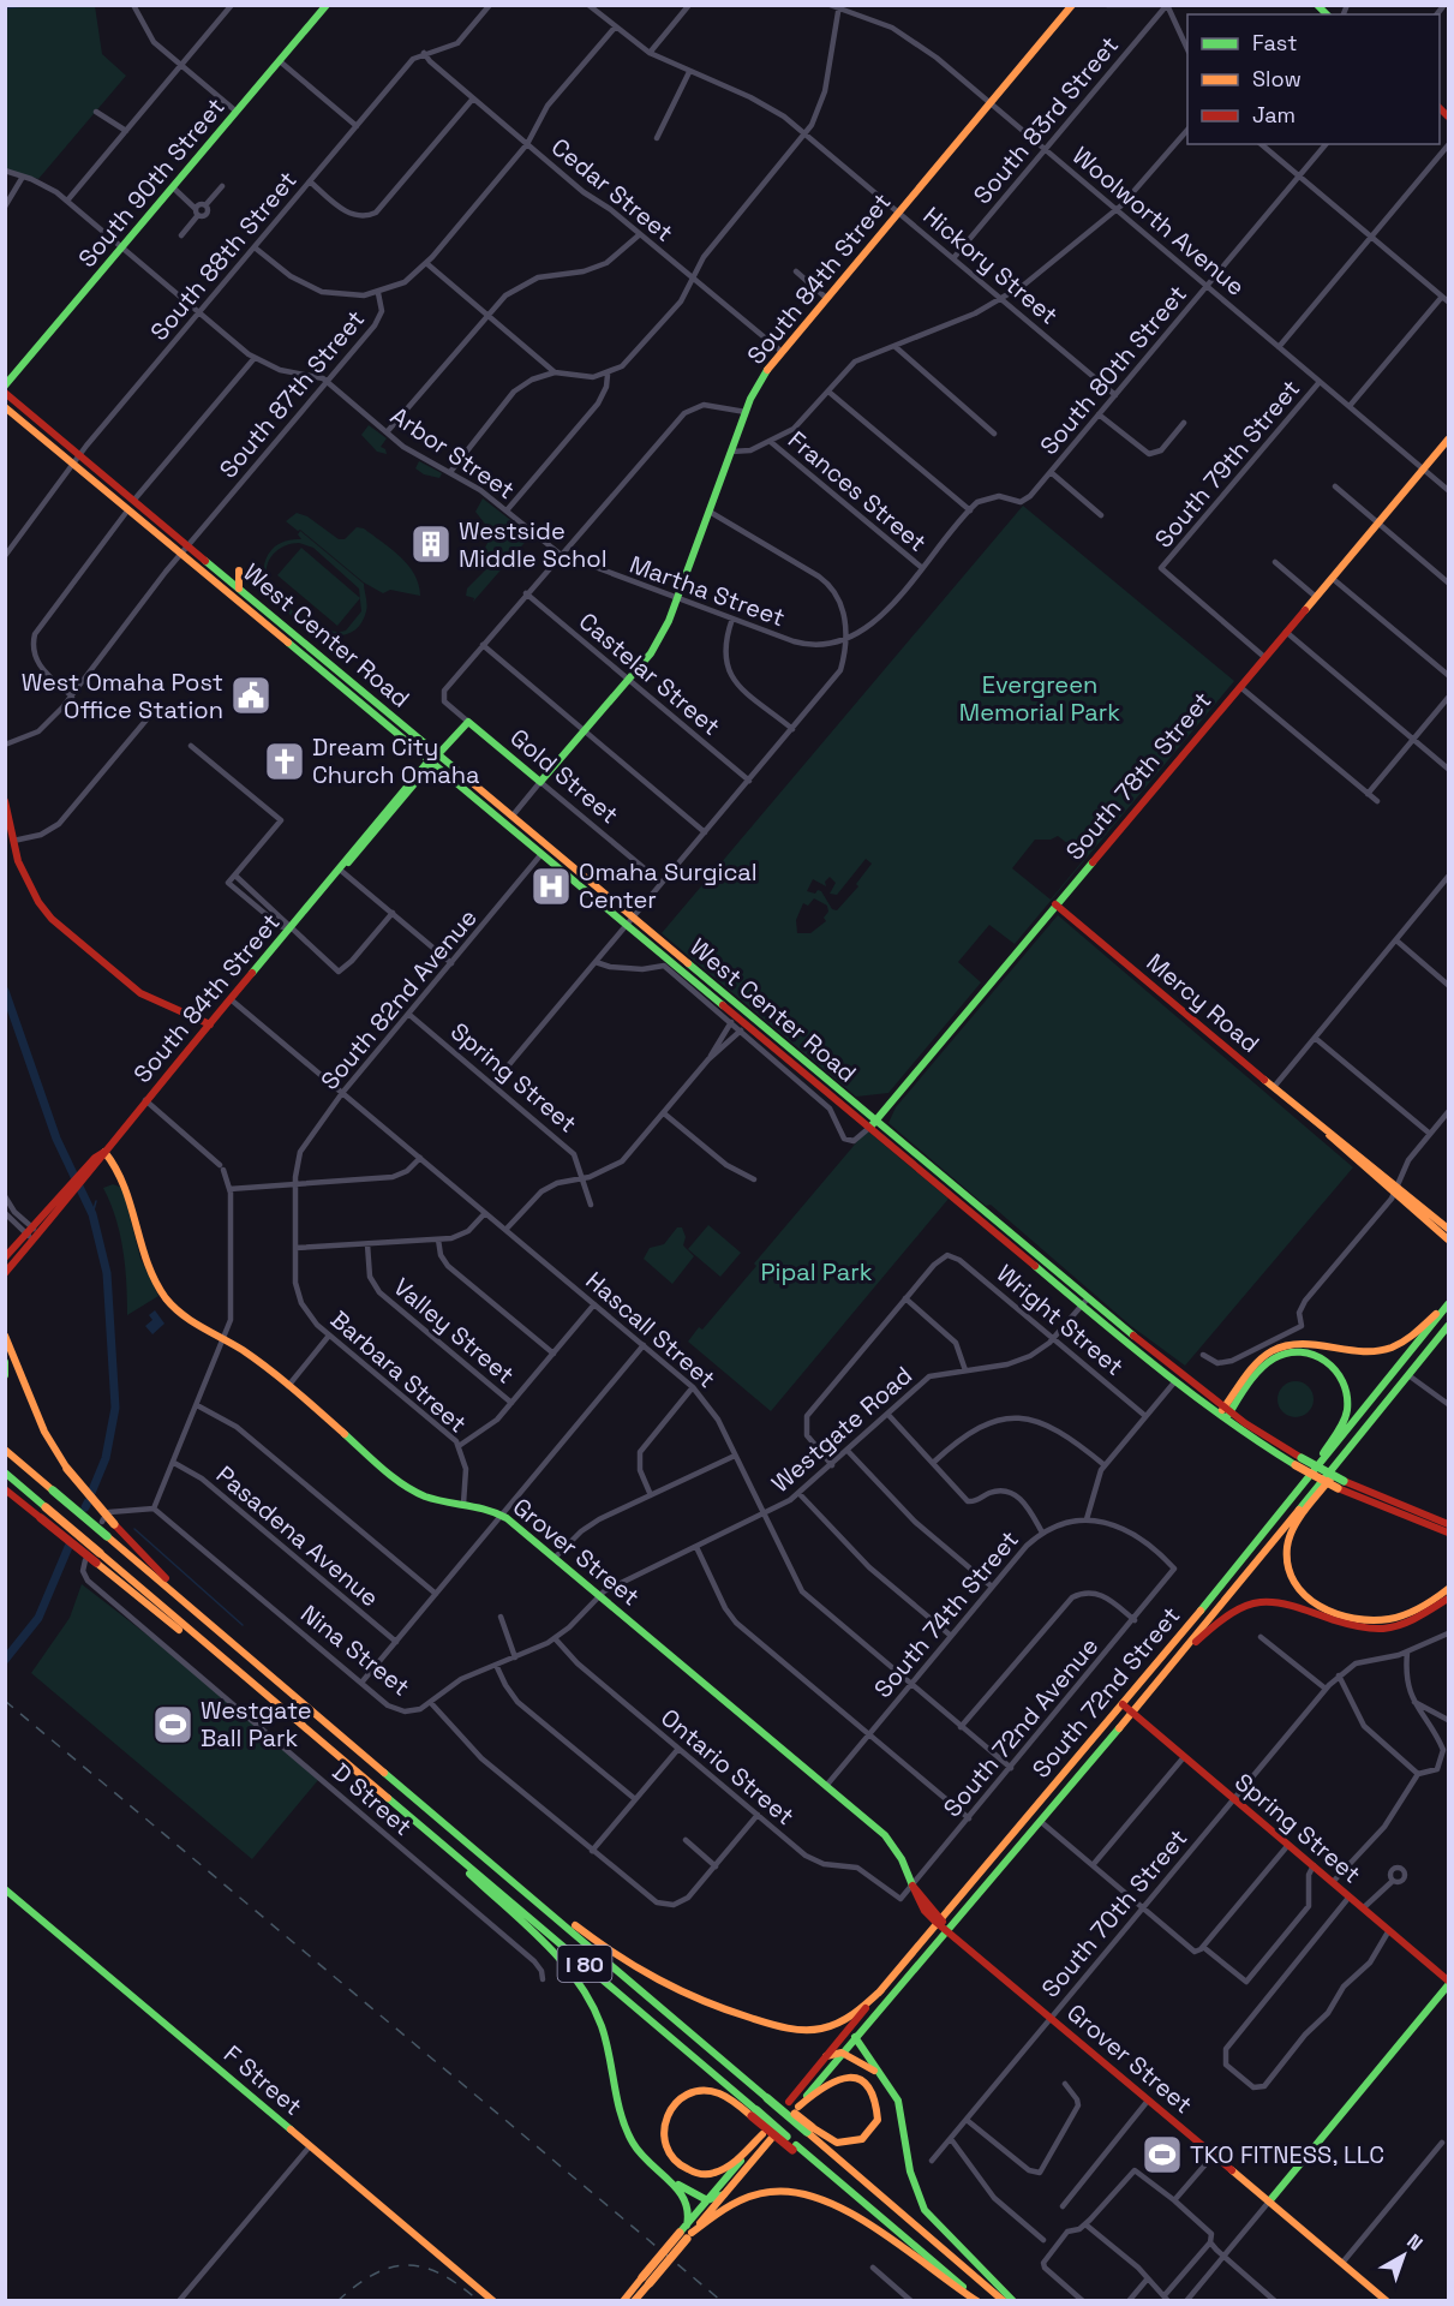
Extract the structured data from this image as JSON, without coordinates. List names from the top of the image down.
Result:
{
  "streets": {
    "main road": [
      "South 90th Street",
      "South 84th Street",
      "West Center Road",
      "Gold Street",
      "South 78th Street",
      "Mercy Road",
      "Spring Street",
      "Grover Street",
      "South 72nd Street",
      "I 80",
      "F Street"
    ],
    "street": [
      "South 83rd Street",
      "Cedar Street",
      "Woolworth Avenue",
      "South 88th Street",
      "Hickory Street",
      "South 80th Street",
      "South 87th Street",
      "Arbor Street",
      "South 79th Street",
      "Frances Street",
      "Martha Street",
      "Castelar Street",
      "South 82nd Avenue",
      "Wright Street",
      "Hascall Street",
      "Valley Street",
      "Barbara Street",
      "Westgate Road",
      "Pasadena Avenue",
      "South 74th Street",
      "Nina Street",
      "South 72nd Avenue",
      "Ontario Street",
      "D Street",
      "South 70th Street"
    ]
  },
  "crossings": [
    ["South 83rd Street", "Woolworth Avenue"],
    ["South 83rd Street", "Hickory Street"],
    ["South 90th Street", "Arbor Street"],
    ["Cedar Street", "South 88th Street"],
    ["Cedar Street", "South 84th Street"],
    ["Cedar Street", "South 87th Street"],
    ["Woolworth Avenue", "South 84th Street"],
    ["Woolworth Avenue", "South 80th Street"],
    ["Woolworth Avenue", "South 79th Street"],
    ["Woolworth Avenue", "South 78th Street"],
    ["South 88th Street", "Arbor Street"],
    ["South 88th Street", "West Center Road"],
    ["Hickory Street", "South 84th Street"],
    ["Hickory Street", "South 80th Street"],
    ["Hickory Street", "South 87th Street"],
    ["South 84th Street", "Martha Street"],
    ["South 84th Street", "West Center Road"],
    ["South 84th Street", "Castelar Street"],
    ["South 84th Street", "Gold Street"],
    ["South 84th Street", "Hascall Street"],
    ["South 84th Street", "Grover Street"],
    ["South 87th Street", "Arbor Street"],
    ["South 87th Street", "West Center Road"],
    ["Arbor Street", "Martha Street"],
    ["South 79th Street", "South 78th Street"],
    ["West Center Road", "South 78th Street"],
    ["West Center Road", "South 82nd Avenue"],
    ["West Center Road", "Westgate Road"],
    ["South 78th Street", "Mercy Road"],
    ["South 82nd Avenue", "Spring Street"],
    ["South 82nd Avenue", "Hascall Street"],
    ["South 82nd Avenue", "Barbara Street"],
    ["Spring Street", "South 72nd Street"],
    ["Spring Street", "South 70th Street"],
    ["Wright Street", "Westgate Road"],
    ["Hascall Street", "Westgate Road"],
    ["Hascall Street", "South 74th Street"],
    ["Hascall Street", "South 72nd Avenue"],
    ["Barbara Street", "Grover Street"],
    ["Westgate Road", "Grover Street"],
    ["Westgate Road", "Nina Street"],
    ["Westgate Road", "Ontario Street"],
    ["Grover Street", "South 74th Street"],
    ["Grover Street", "South 72nd Street"],
    ["Grover Street", "South 72nd Avenue"],
    ["Grover Street", "South 70th Street"],
    ["South 74th Street", "South 72nd Avenue"],
    ["South 72nd Street", "I 80"],
    ["South 72nd Avenue", "Ontario Street"]
  ],
  "parks": ["Evergreen Memorial Park", "Pipal Park"],
  "places": {
    "building": ["Westside Middle Schol"],
    "public building": ["West Omaha Post Office Station"],
    "church": ["Dream City Church Omaha"],
    "hospital": ["Omaha Surgical Center"],
    "sports": ["Westgate Ball Park", "TKO FITNESS, LLC"]
  },
  "legend": ["Fast", "Slow", "Jam"],
  "north": "top right"
}
